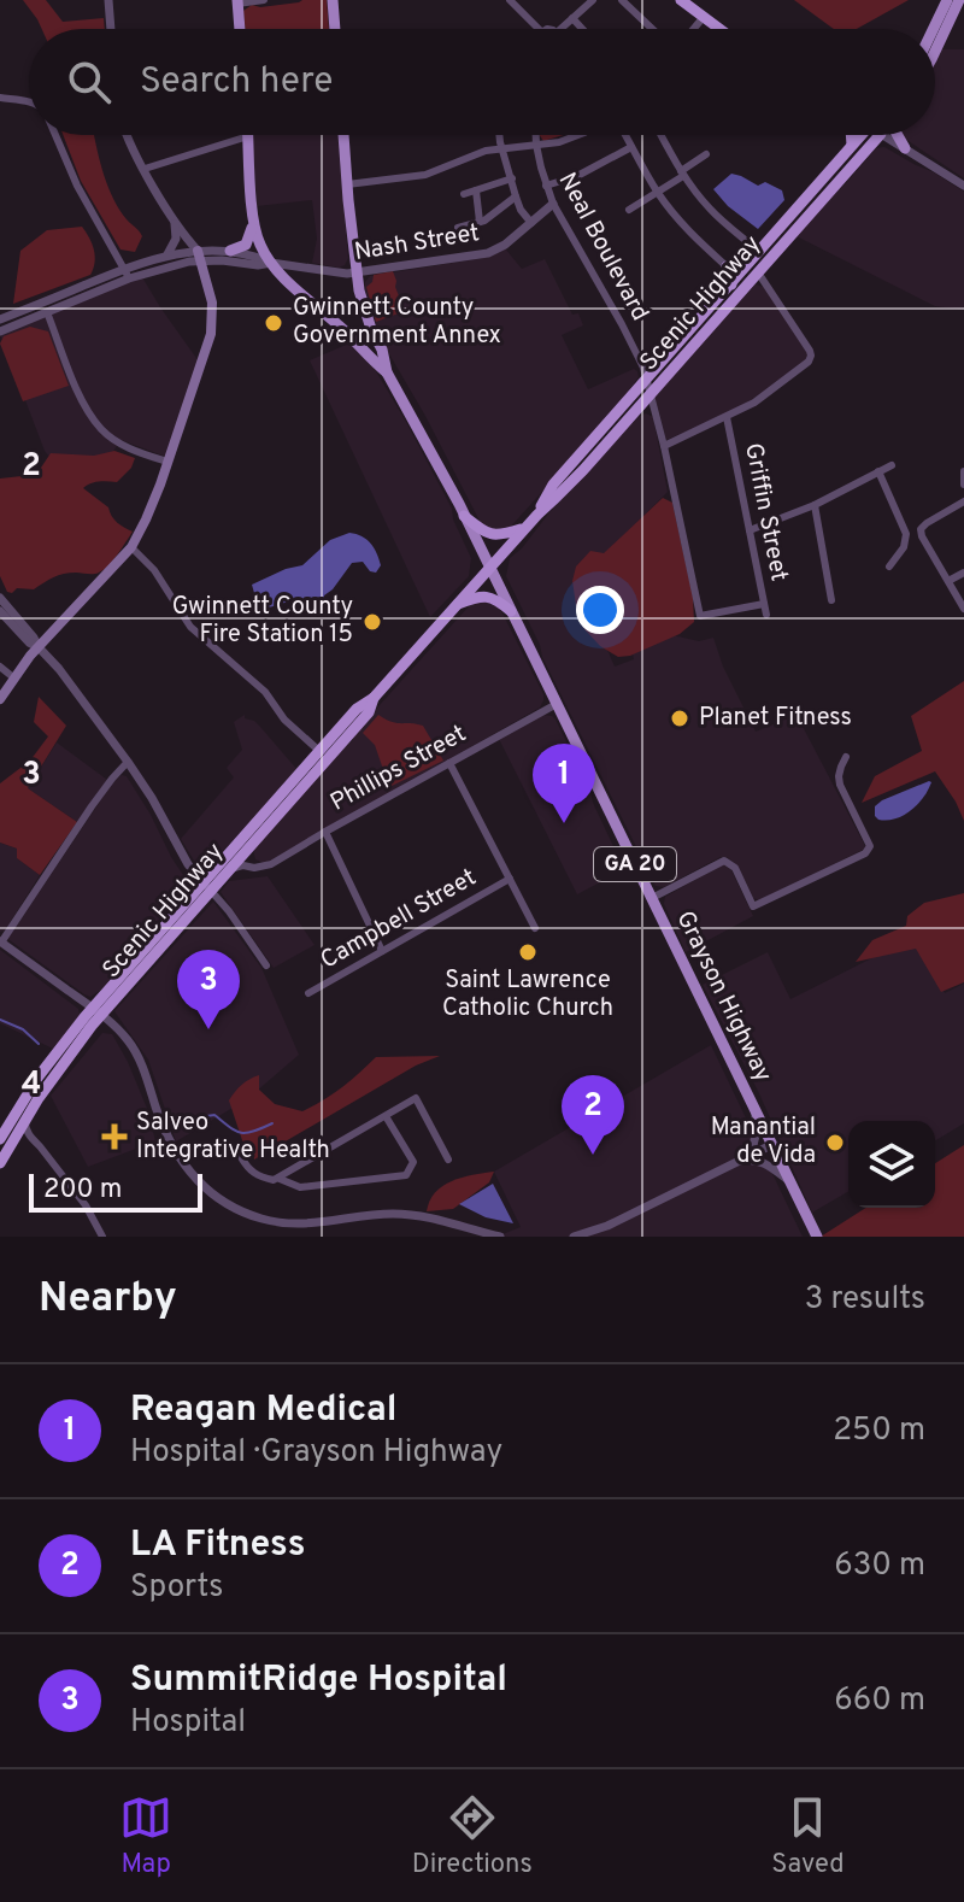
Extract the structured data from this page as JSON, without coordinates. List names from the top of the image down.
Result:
{
  "streets": {
    "highway": ["Scenic Highway"],
    "main road": ["GA 20", "Grayson Highway"],
    "street": [
      "Nash Street",
      "Neal Boulevard",
      "Griffin Street",
      "Phillips Street",
      "Campbell Street"
    ]
  },
  "crossings": [
    ["Nash Street", "Neal Boulevard"],
    ["Neal Boulevard", "Scenic Highway"],
    ["Neal Boulevard", "Griffin Street"],
    ["Scenic Highway", "Phillips Street"],
    ["Scenic Highway", "Grayson Highway"],
    ["Phillips Street", "Grayson Highway"]
  ],
  "places": {
    "other": [
      "Gwinnett County Government Annex",
      "Gwinnett County Fire Station 15",
      "Planet Fitness",
      "Saint Lawrence Catholic Church",
      "Manantial de Vida"
    ],
    "health": ["Salveo Integrative Health"]
  },
  "scale_bar": "200 m",
  "page": {
    "search": "Search here",
    "pins": ["1", "3", "2"],
    "scale": "200 m",
    "heading": ["Nearby", "3 results"],
    "list": [
      {
        "mark": "1",
        "name": "Reagan Medical",
        "note": "Hospital · Grayson Highway",
        "value": "250 m"
      },
      {
        "mark": "2",
        "name": "LA Fitness",
        "note": "Sports",
        "value": "630 m"
      },
      {
        "mark": "3",
        "name": "SummitRidge Hospital",
        "note": "Hospital",
        "value": "660 m"
      }
    ],
    "nav": ["Map", "Directions", "Saved"]
  },
  "grid": {
    "rows": ["2", "3", "4"]
  }
}
